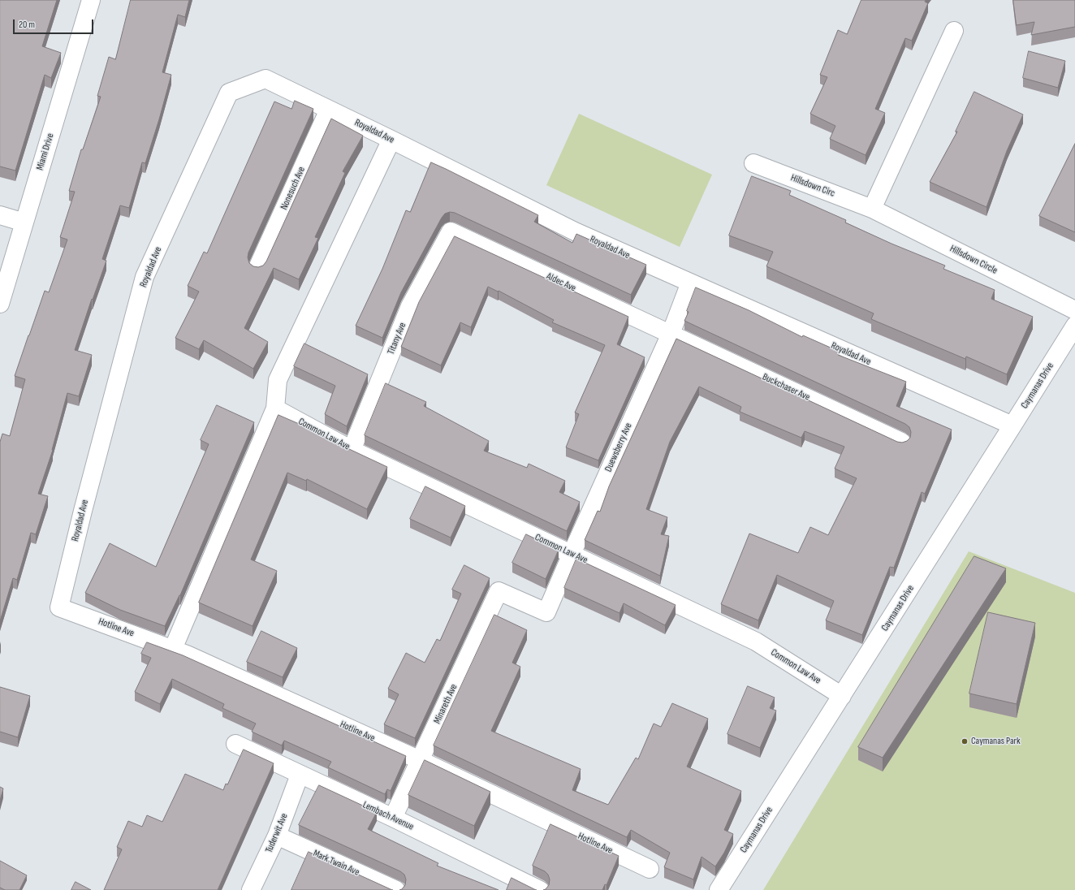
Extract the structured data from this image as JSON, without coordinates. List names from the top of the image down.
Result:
{
  "streets": {
    "street": [
      "Royaldad Ave",
      "Miami Drive",
      "Hillsdown Circ",
      "Nonesuch Ave",
      "Hillsdown Circle",
      "Aldec Ave",
      "Titany Ave",
      "Caymanas Drive",
      "Buckchaser Ave",
      "Common Law Ave",
      "Duewsberry Ave",
      "Hotline Ave",
      "Minareth Ave",
      "Lembach Avenue",
      "Tuderwit Ave",
      "Mark Twain Ave"
    ]
  },
  "crossings": [
    ["Royaldad Ave", "Nonesuch Ave"],
    ["Royaldad Ave", "Caymanas Drive"],
    ["Royaldad Ave", "Duewsberry Ave"],
    ["Royaldad Ave", "Hotline Ave"],
    ["Hillsdown Circ", "Hillsdown Circle"],
    ["Aldec Ave", "Titany Ave"],
    ["Aldec Ave", "Buckchaser Ave"],
    ["Aldec Ave", "Duewsberry Ave"],
    ["Titany Ave", "Common Law Ave"],
    ["Caymanas Drive", "Common Law Ave"],
    ["Buckchaser Ave", "Duewsberry Ave"],
    ["Common Law Ave", "Duewsberry Ave"],
    ["Duewsberry Ave", "Minareth Ave"],
    ["Hotline Ave", "Minareth Ave"],
    ["Minareth Ave", "Lembach Avenue"],
    ["Lembach Avenue", "Tuderwit Ave"],
    ["Tuderwit Ave", "Mark Twain Ave"]
  ],
  "places": ["Caymanas Park"],
  "scale_bar": "20 m"
}
